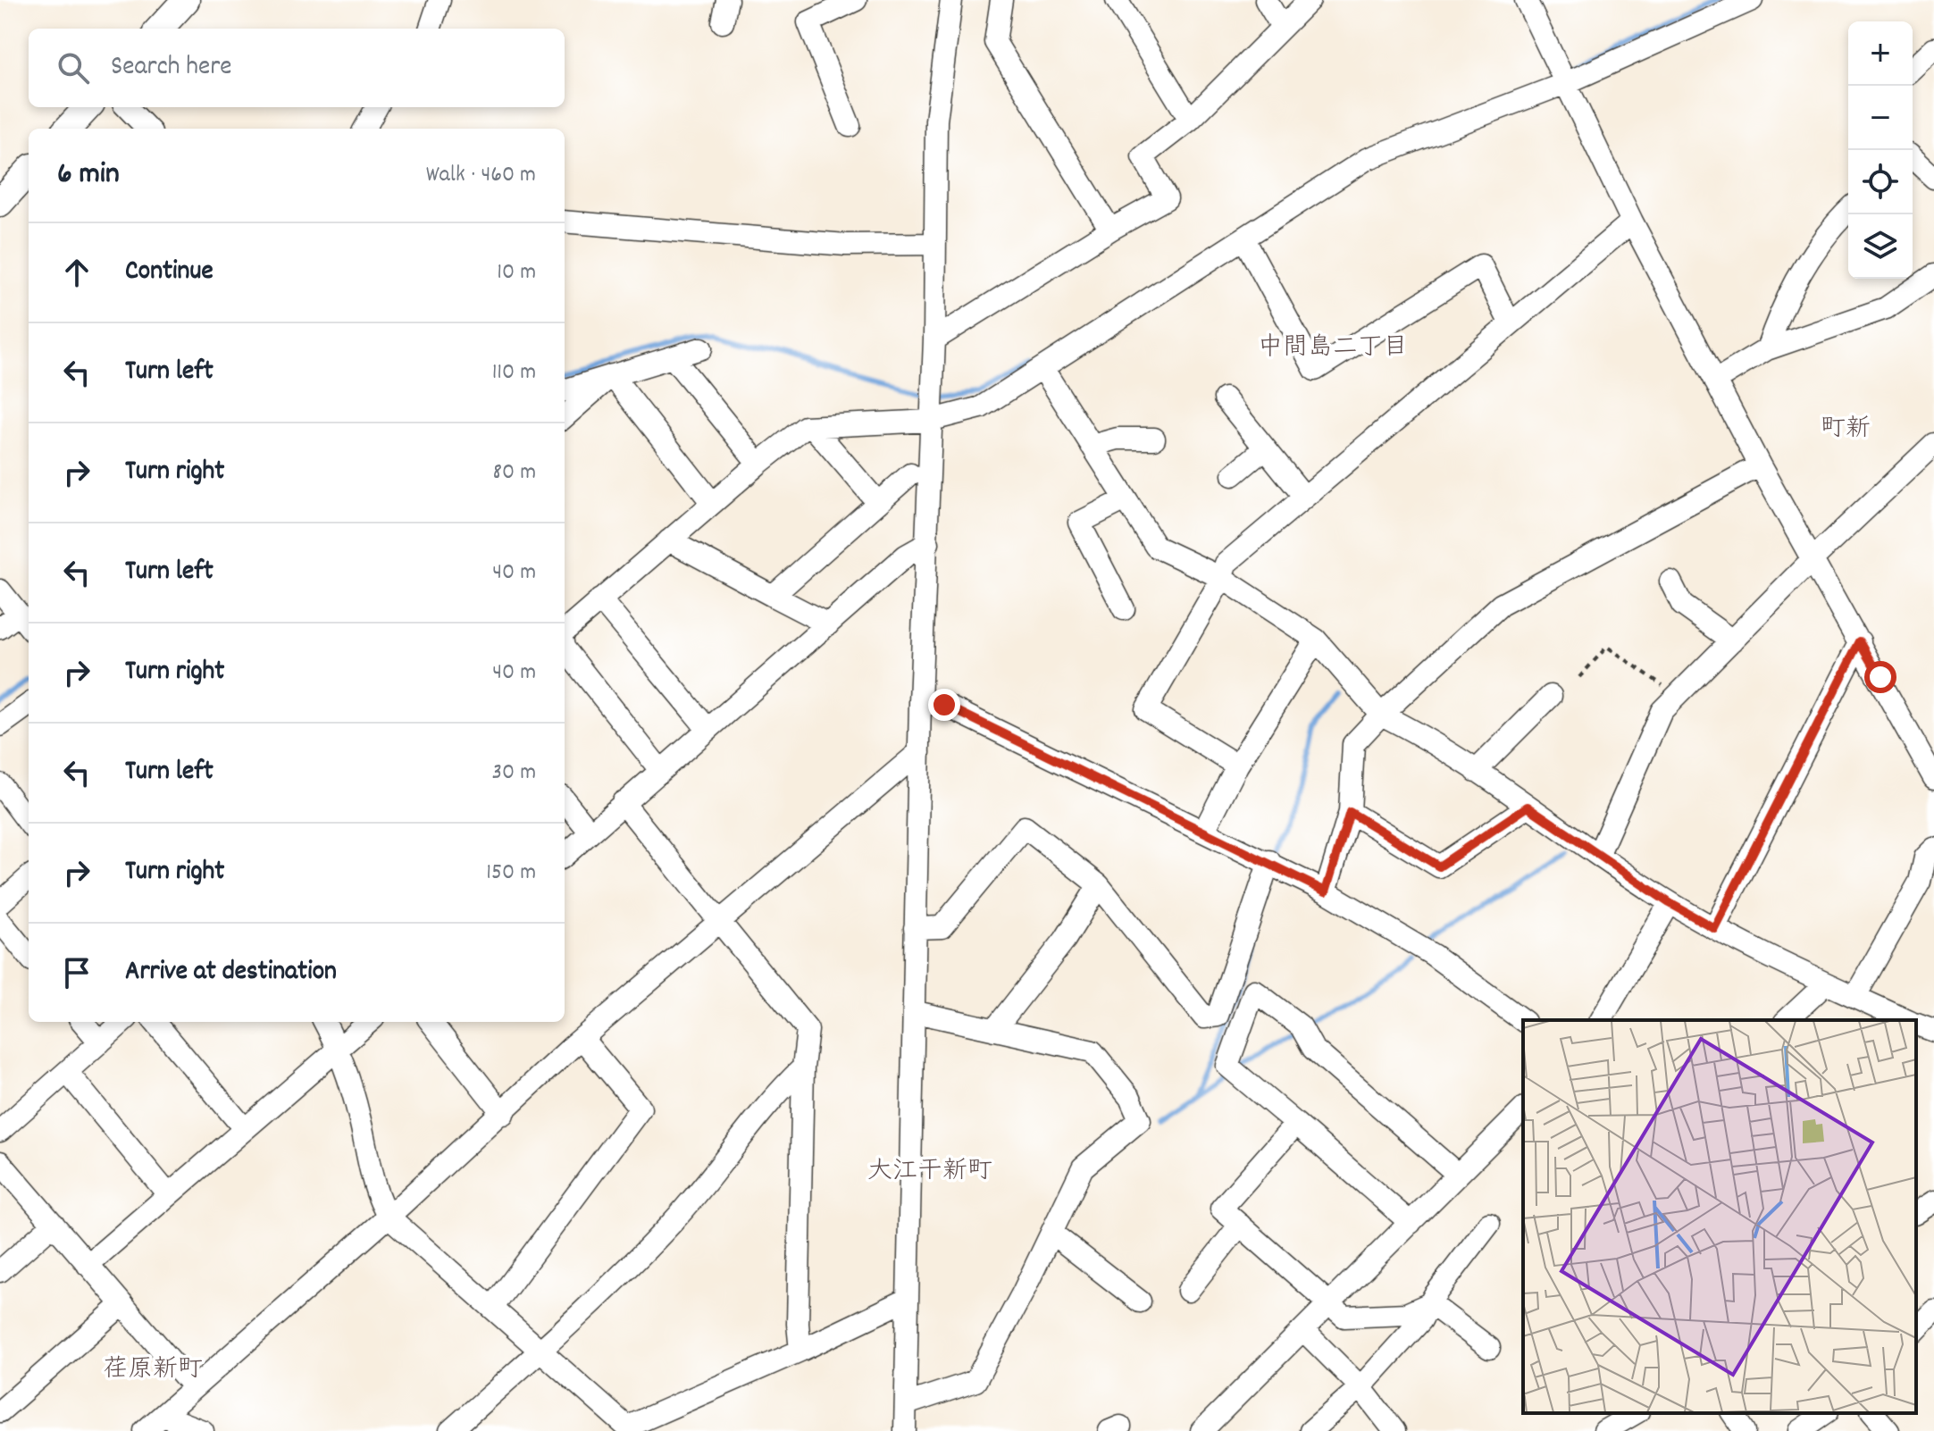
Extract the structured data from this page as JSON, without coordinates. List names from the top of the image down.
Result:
{
  "districts": [
    "中間島二丁目",
    "町新",
    "大江干新町",
    "荏原新町"
  ],
  "page": {
    "map_buttons": ["+", "−"],
    "search": "Search here",
    "heading": ["6 min", "Walk · 460 m"],
    "list": [
      ["Continue", "10 m"],
      ["Turn left", "110 m"],
      ["Turn right", "80 m"],
      ["Turn left", "40 m"],
      ["Turn right", "40 m"],
      ["Turn left", "30 m"],
      ["Turn right", "150 m"],
      "Arrive at destination"
    ]
  }
}
